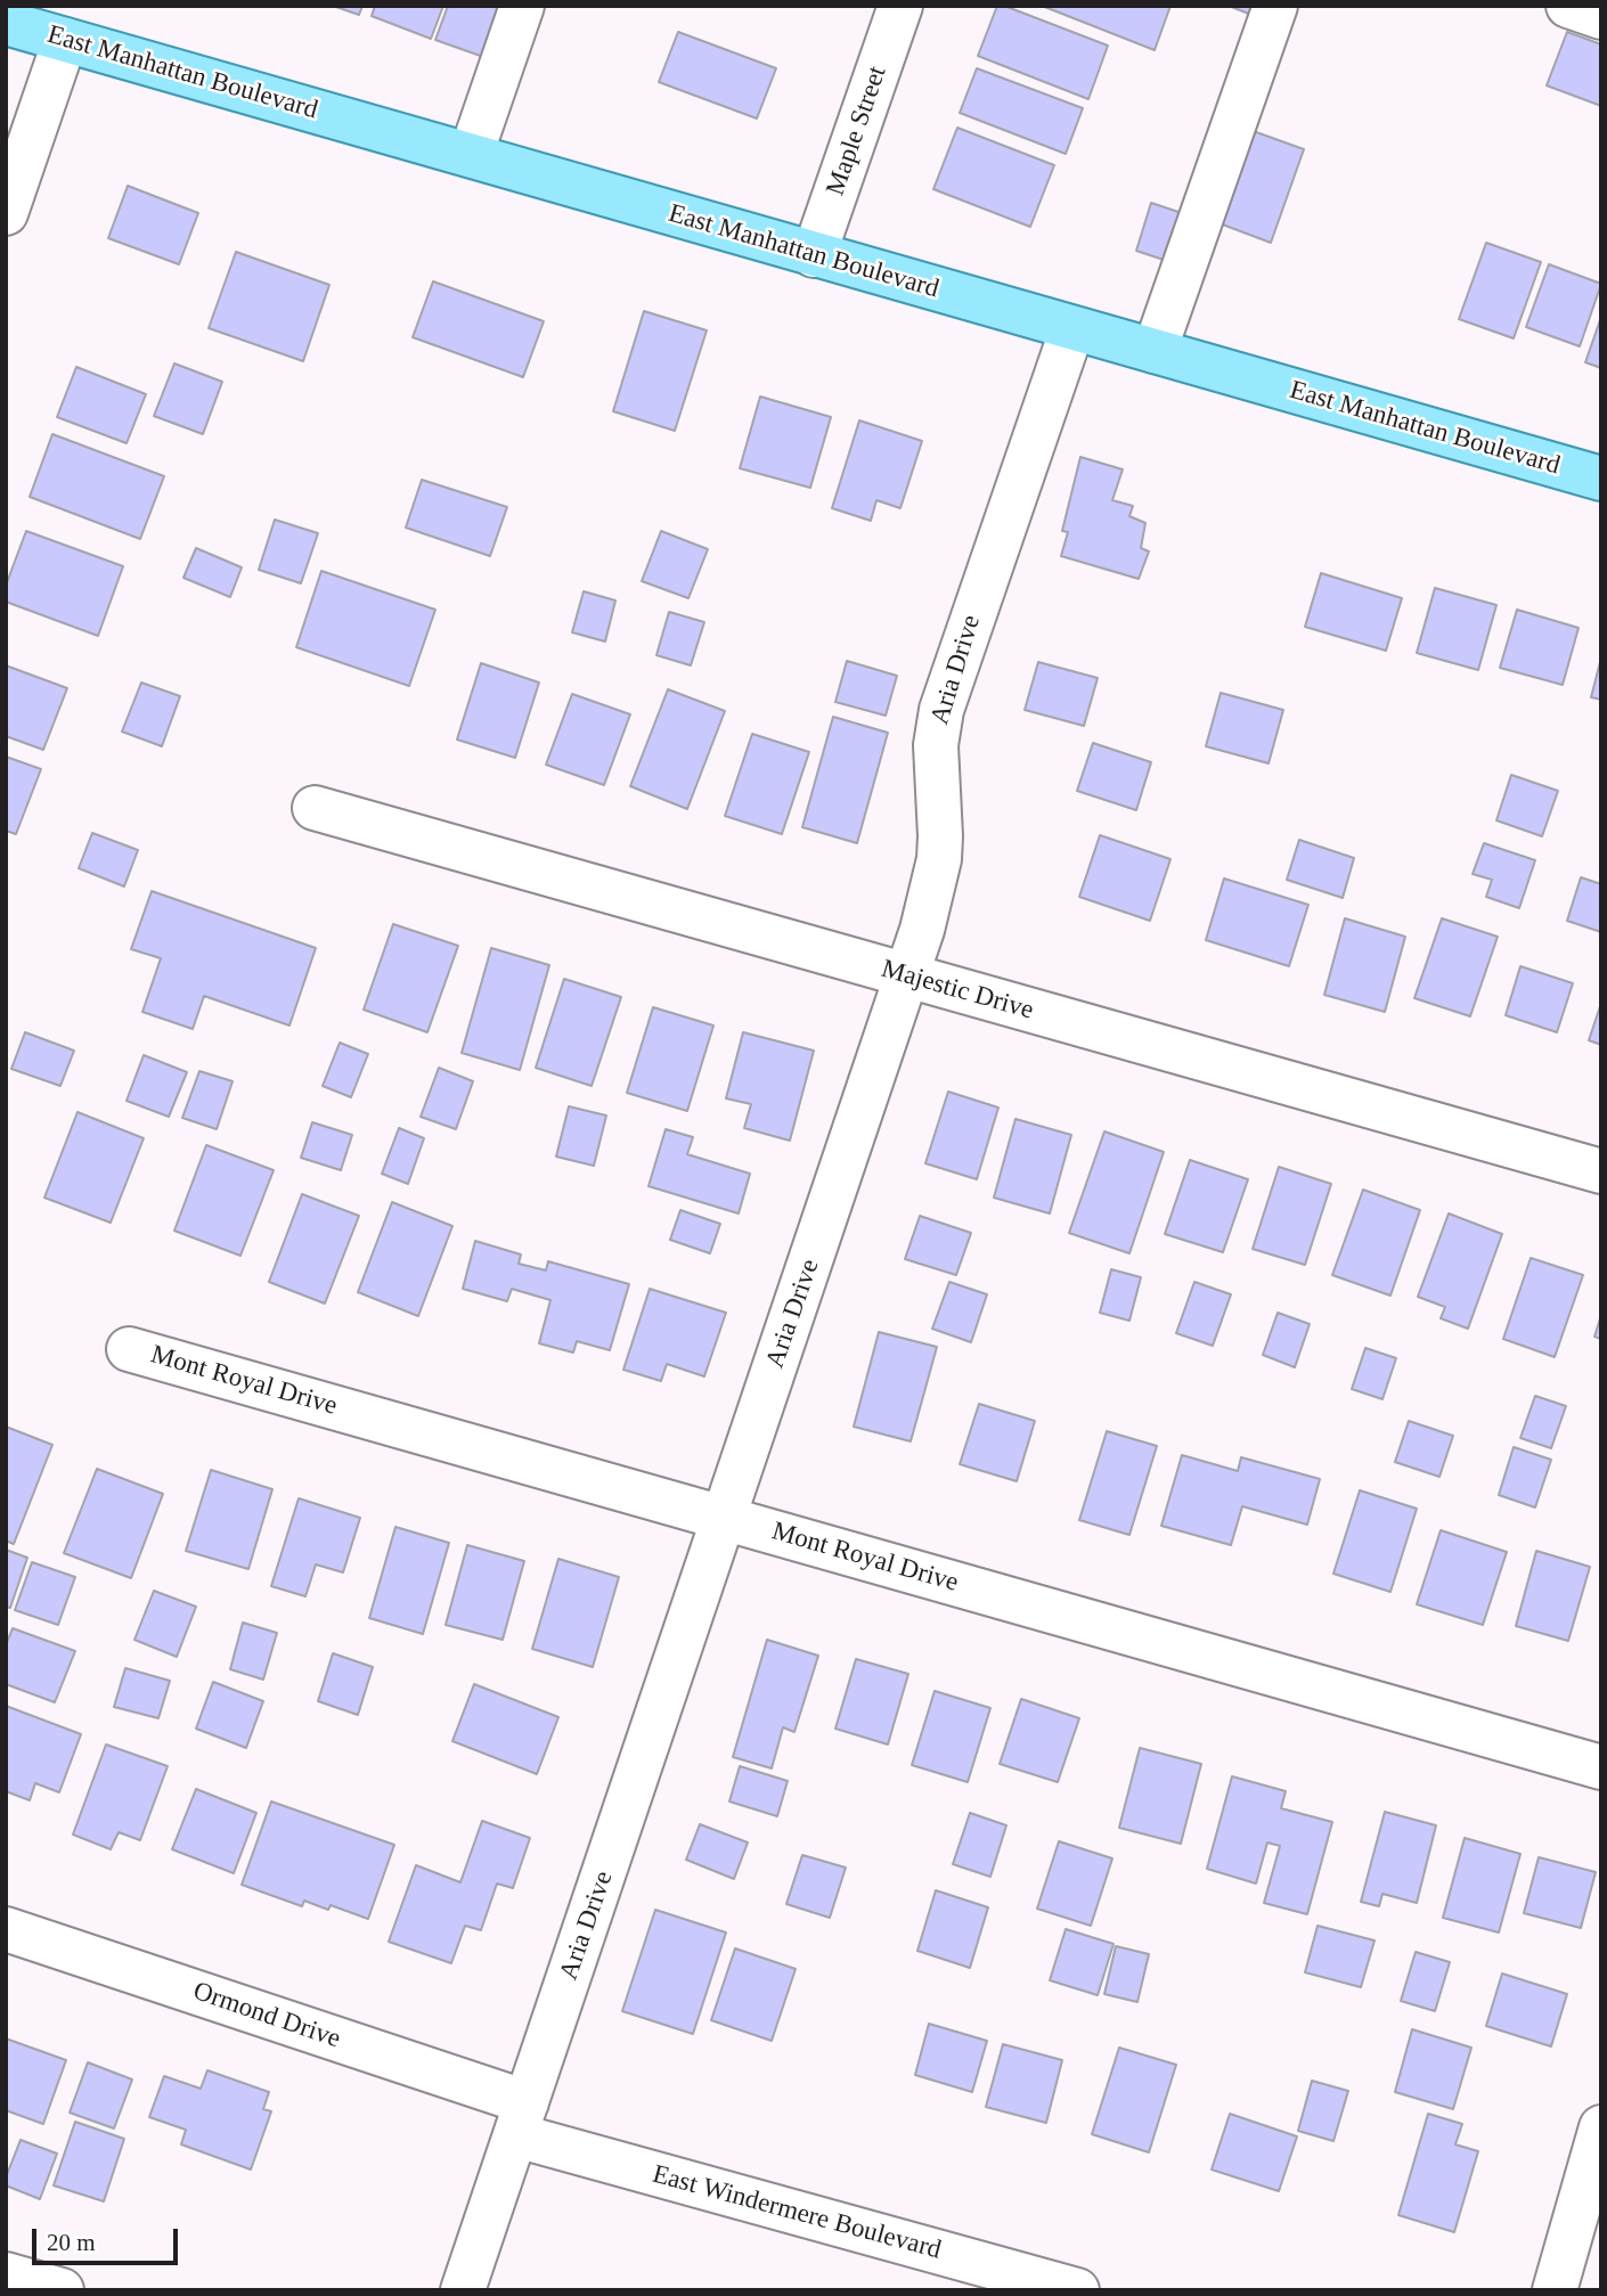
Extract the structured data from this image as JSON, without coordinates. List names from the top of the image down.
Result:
{
  "streets": {
    "main road": ["East Manhattan Boulevard"],
    "street": [
      "Maple Street",
      "Aria Drive",
      "Majestic Drive",
      "Mont Royal Drive",
      "Ormond Drive",
      "East Windermere Boulevard"
    ]
  },
  "crossings": [
    ["East Manhattan Boulevard", "Maple Street"],
    ["East Manhattan Boulevard", "Aria Drive"],
    ["Aria Drive", "Majestic Drive"],
    ["Aria Drive", "Mont Royal Drive"],
    ["Aria Drive", "Ormond Drive"],
    ["Aria Drive", "East Windermere Boulevard"],
    ["Ormond Drive", "East Windermere Boulevard"]
  ],
  "scale_bar": "20 m"
}
